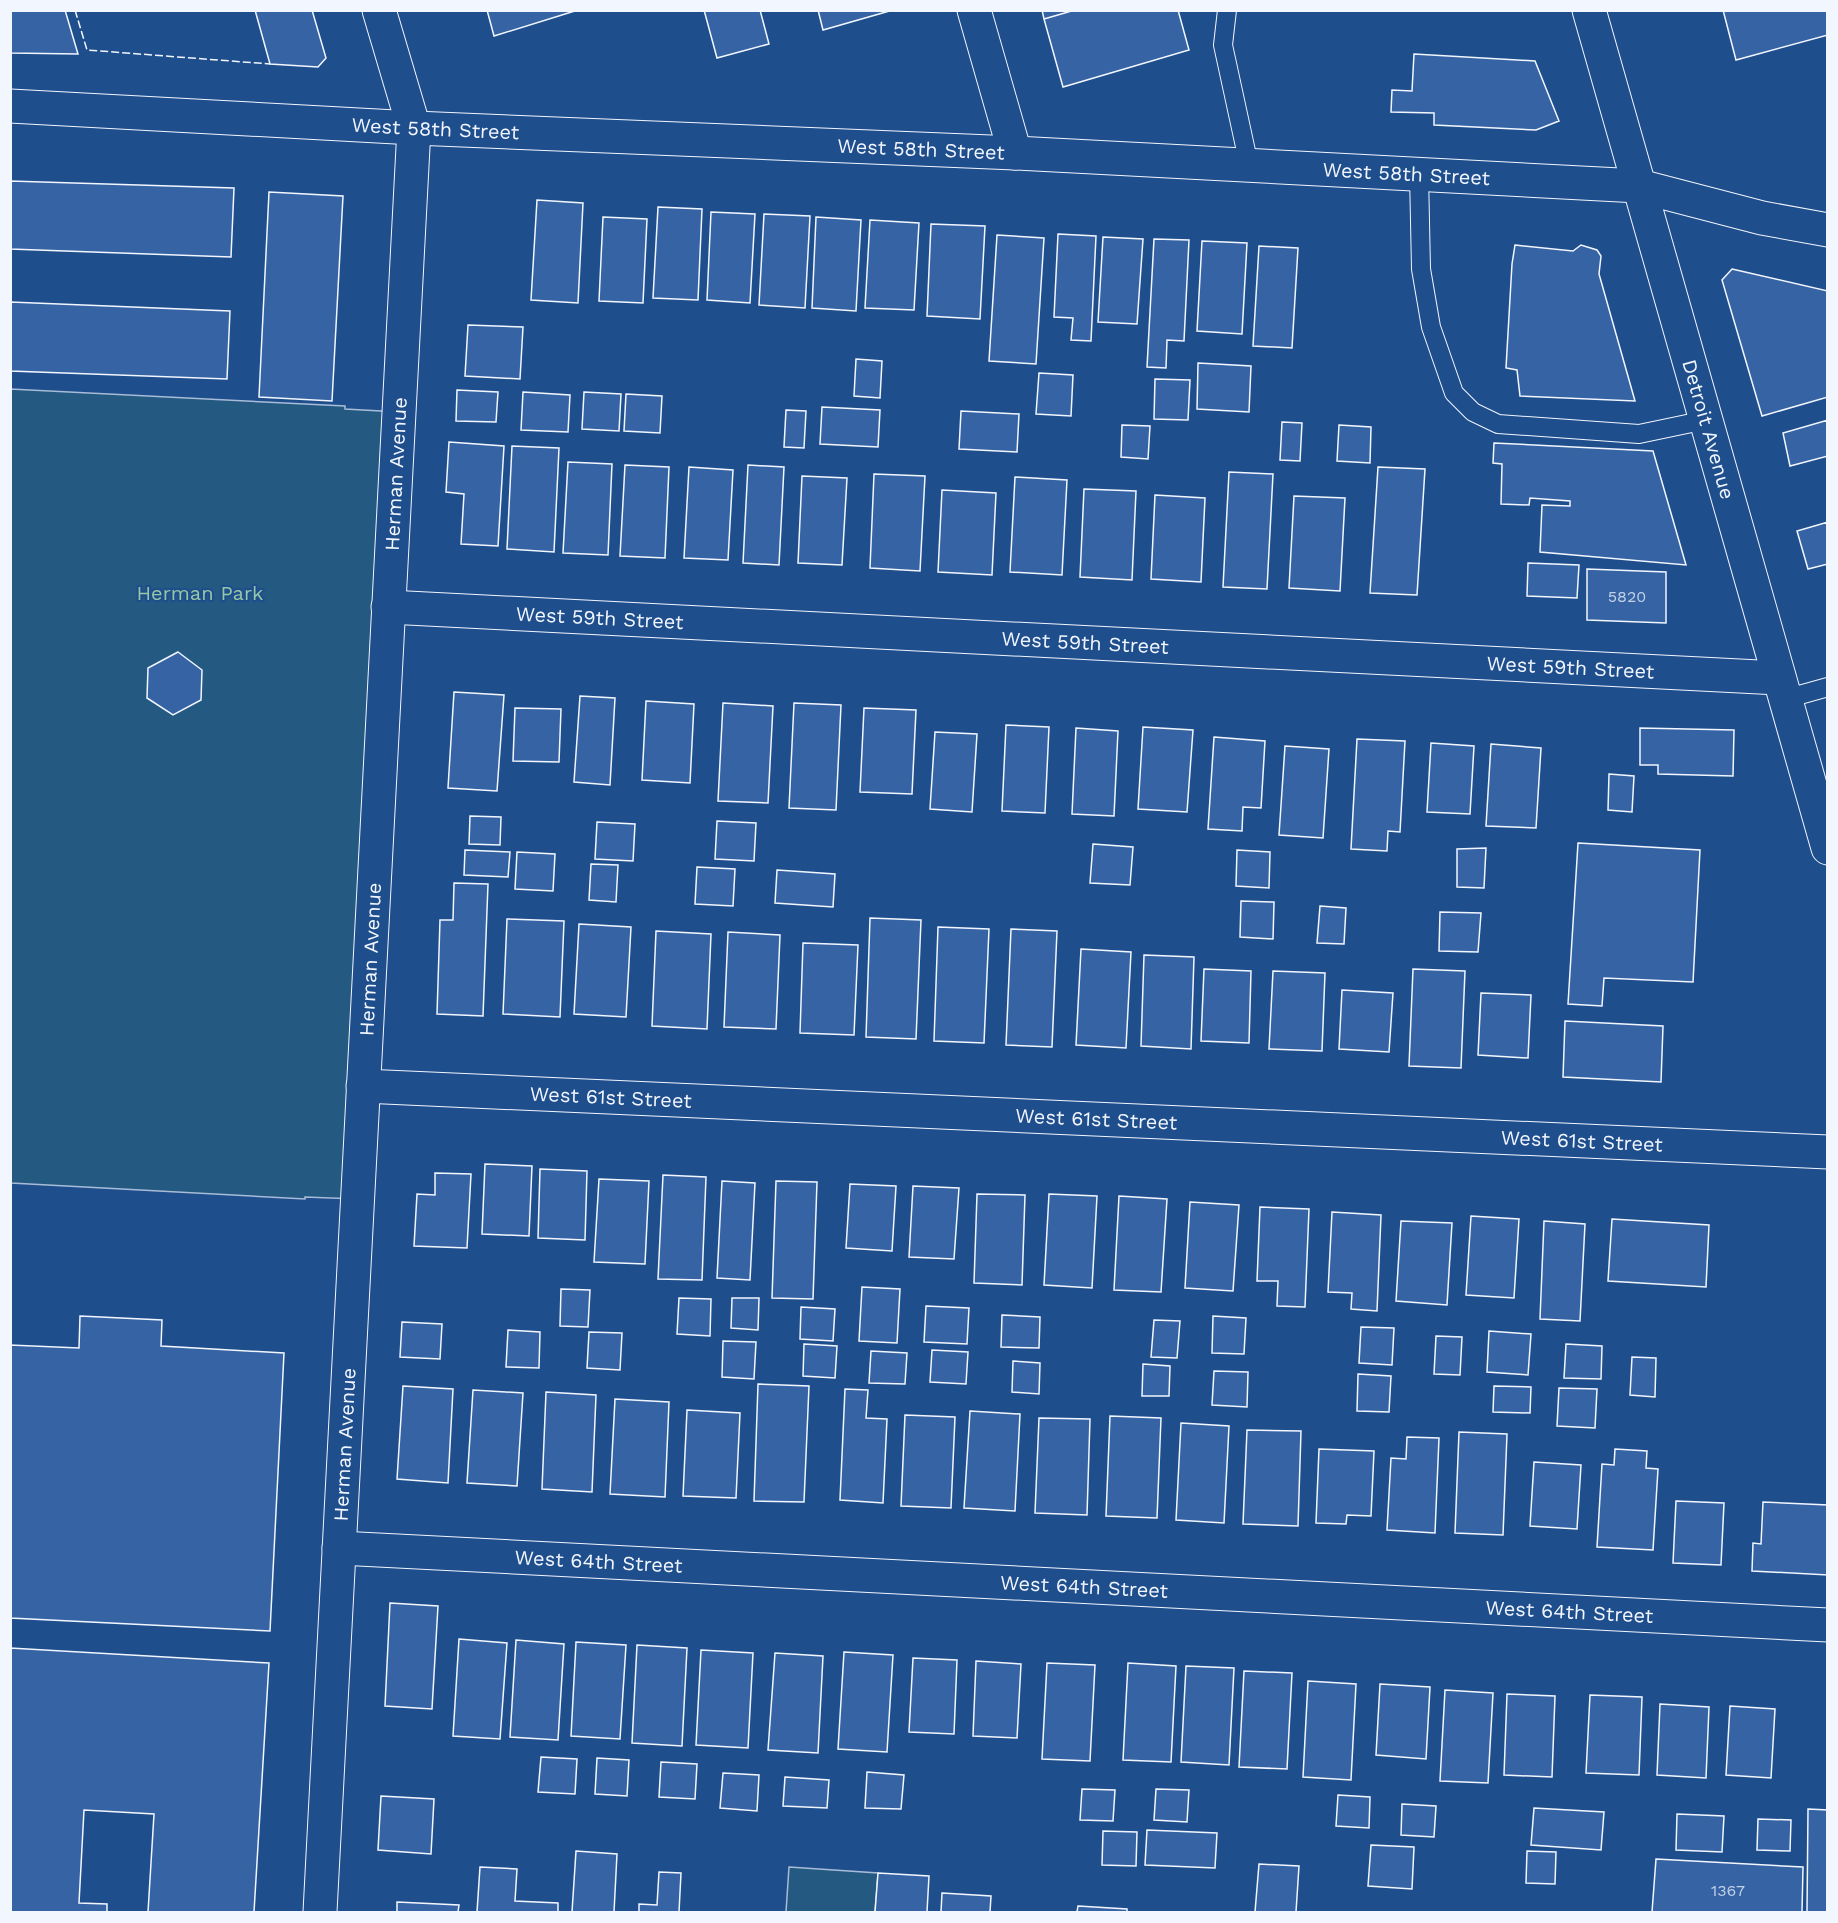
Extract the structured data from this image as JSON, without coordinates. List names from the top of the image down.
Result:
{
  "streets": {
    "street": [
      "West 58th Street",
      "Detroit Avenue",
      "Herman Avenue",
      "West 59th Street",
      "West 61st Street",
      "West 64th Street"
    ]
  },
  "crossings": [
    ["West 58th Street", "Detroit Avenue"],
    ["West 58th Street", "Herman Avenue"],
    ["Detroit Avenue", "West 59th Street"],
    ["Herman Avenue", "West 59th Street"],
    ["Herman Avenue", "West 61st Street"],
    ["Herman Avenue", "West 64th Street"]
  ],
  "parks": ["Herman Park"],
  "house_numbers": ["5820", "1367"]
}
